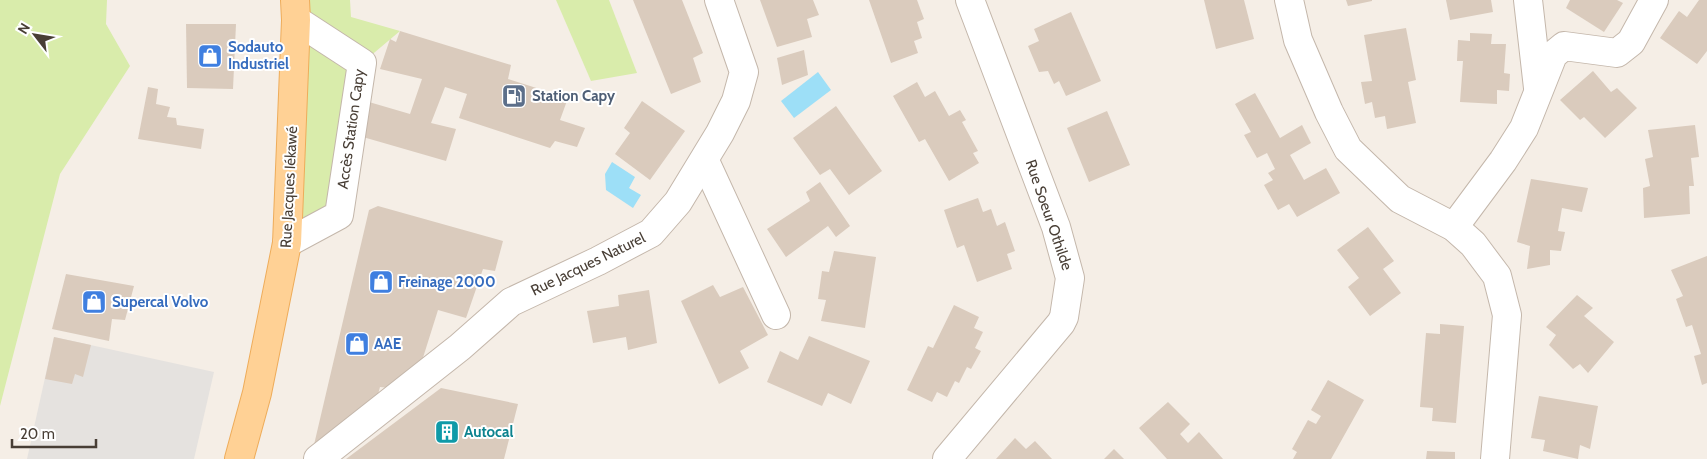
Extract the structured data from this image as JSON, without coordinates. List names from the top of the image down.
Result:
{
  "streets": {
    "main road": ["Rue Jacques Iékawé"],
    "street": ["Accès Station Capy", "Rue Soeur Othilde", "Rue Jacques Naturel"]
  },
  "crossings": [
    ["Accès Station Capy", "Rue Jacques Iékawé"]
  ],
  "places": {
    "shop": [
      "Sodauto Industriel",
      "Freinage 2000",
      "Supercal Volvo",
      "AAE"
    ],
    "fuel station": ["Station Capy"],
    "building": ["Autocal"]
  },
  "scale_bar": "20 m",
  "north": "top left"
}
